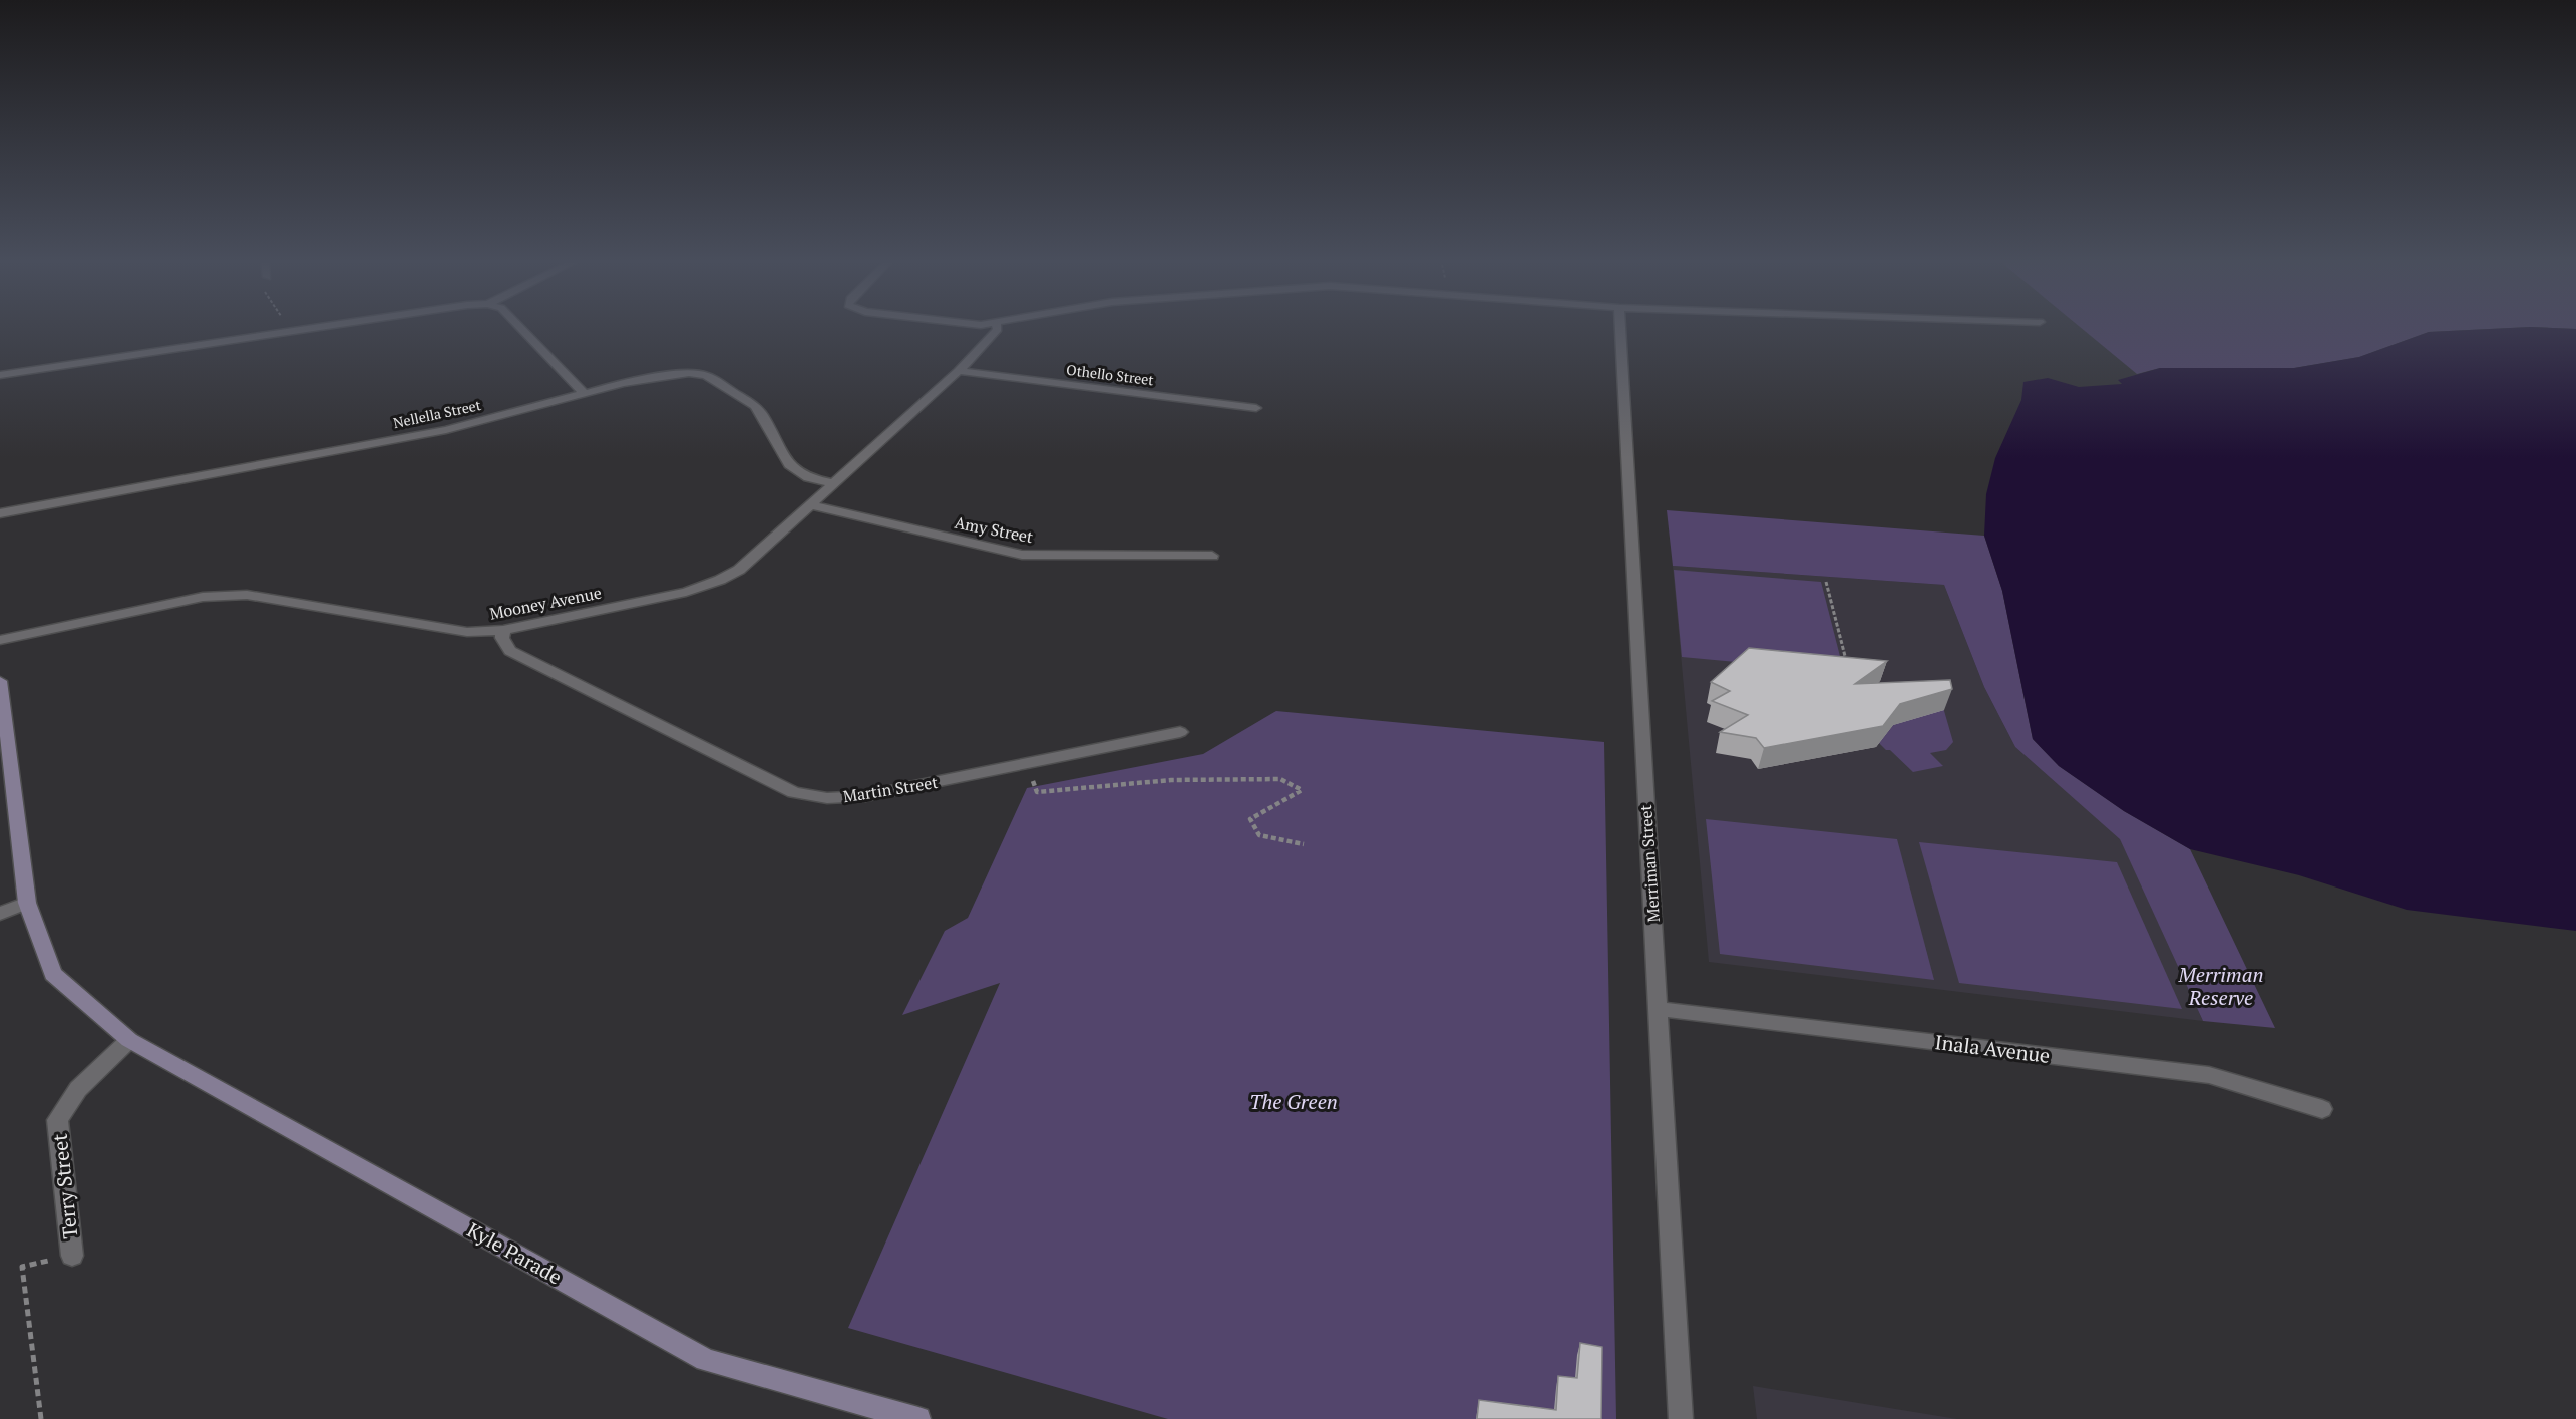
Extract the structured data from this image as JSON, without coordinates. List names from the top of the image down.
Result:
{
  "streets": {
    "street": [
      "Othello Street",
      "Nellella Street",
      "Amy Street",
      "Mooney Avenue",
      "Martin Street",
      "Merriman Street",
      "Inala Avenue",
      "Terry Street",
      "Kyle Parade"
    ]
  },
  "crossings": [
    ["Othello Street", "Mooney Avenue"],
    ["Nellella Street", "Mooney Avenue"],
    ["Amy Street", "Mooney Avenue"],
    ["Mooney Avenue", "Martin Street"],
    ["Merriman Street", "Inala Avenue"],
    ["Terry Street", "Kyle Parade"]
  ],
  "parks": ["Merriman Reserve", "The Green"]
}
